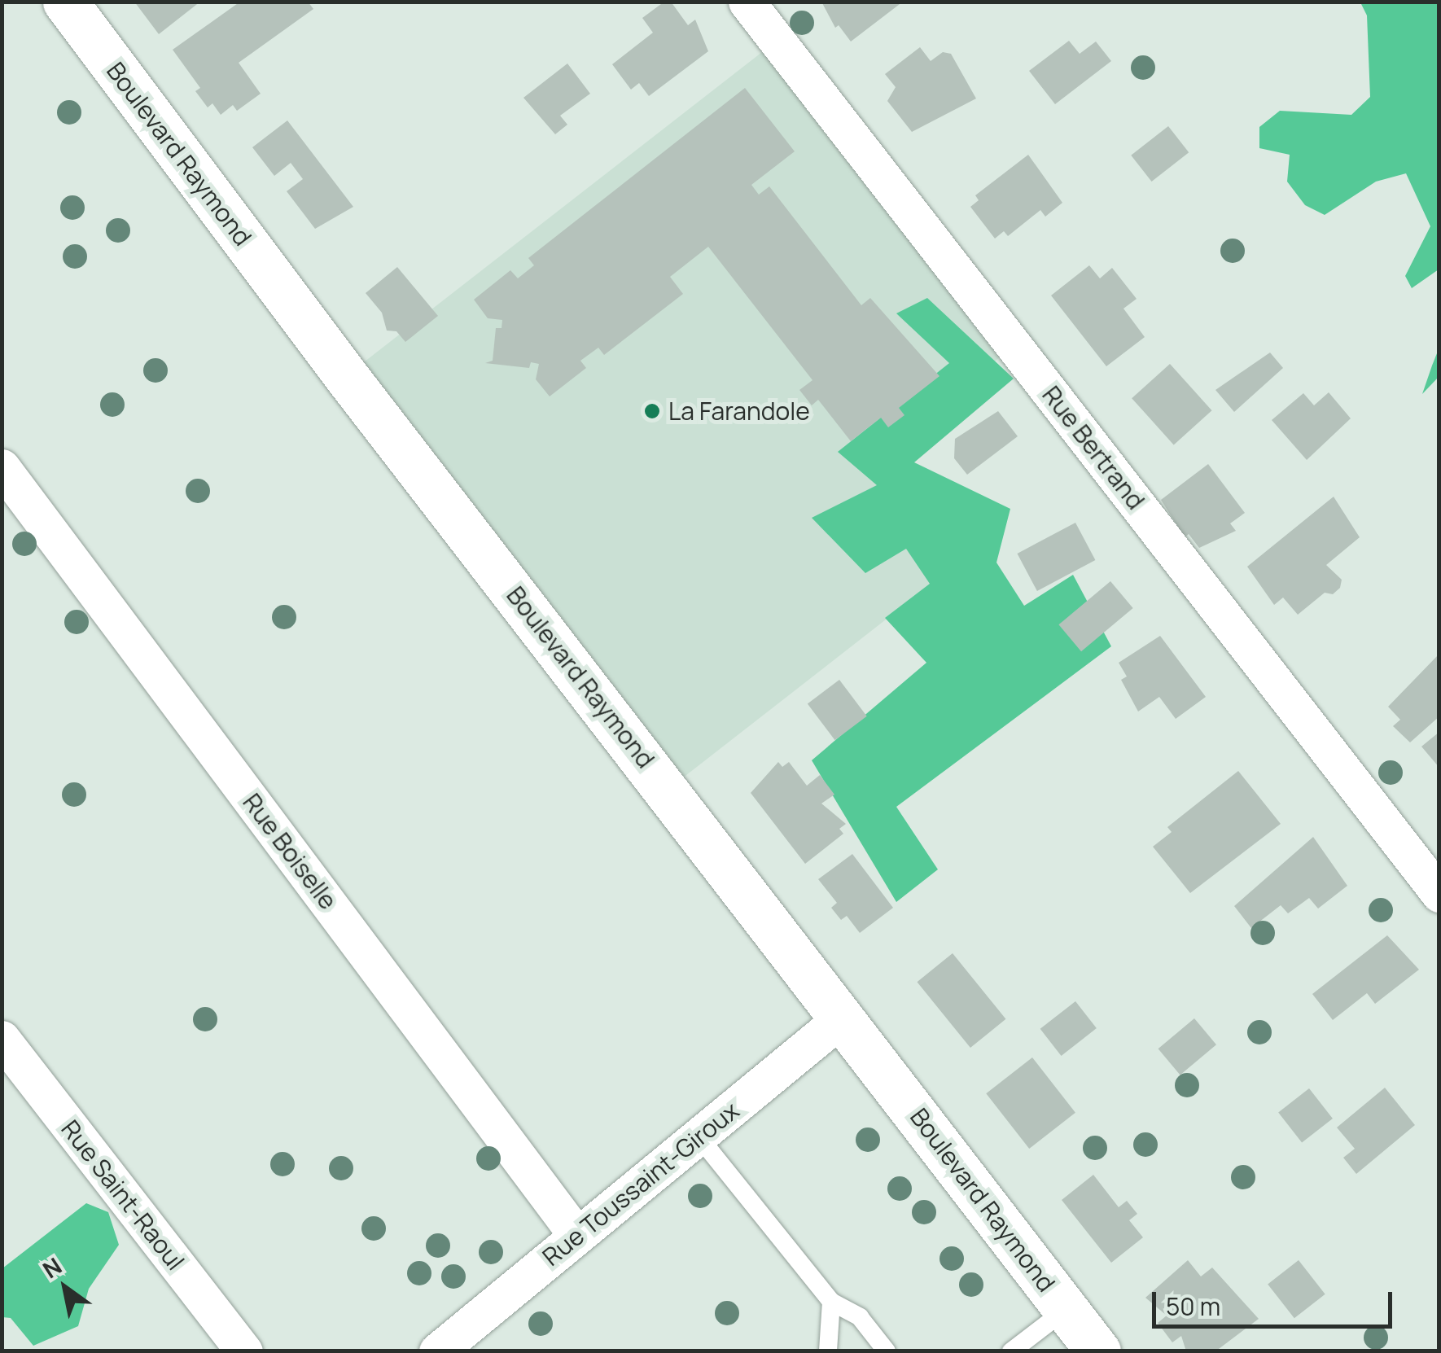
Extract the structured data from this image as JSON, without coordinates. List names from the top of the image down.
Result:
{
  "streets": {
    "street": [
      "Boulevard Raymond",
      "Rue Bertrand",
      "Rue Boiselle",
      "Rue Toussaint-Giroux",
      "Rue Saint-Raoul"
    ]
  },
  "crossings": [
    ["Boulevard Raymond", "Rue Toussaint-Giroux"],
    ["Rue Boiselle", "Rue Toussaint-Giroux"]
  ],
  "places": ["La Farandole"],
  "scale_bar": "50 m",
  "north": "top left"
}
